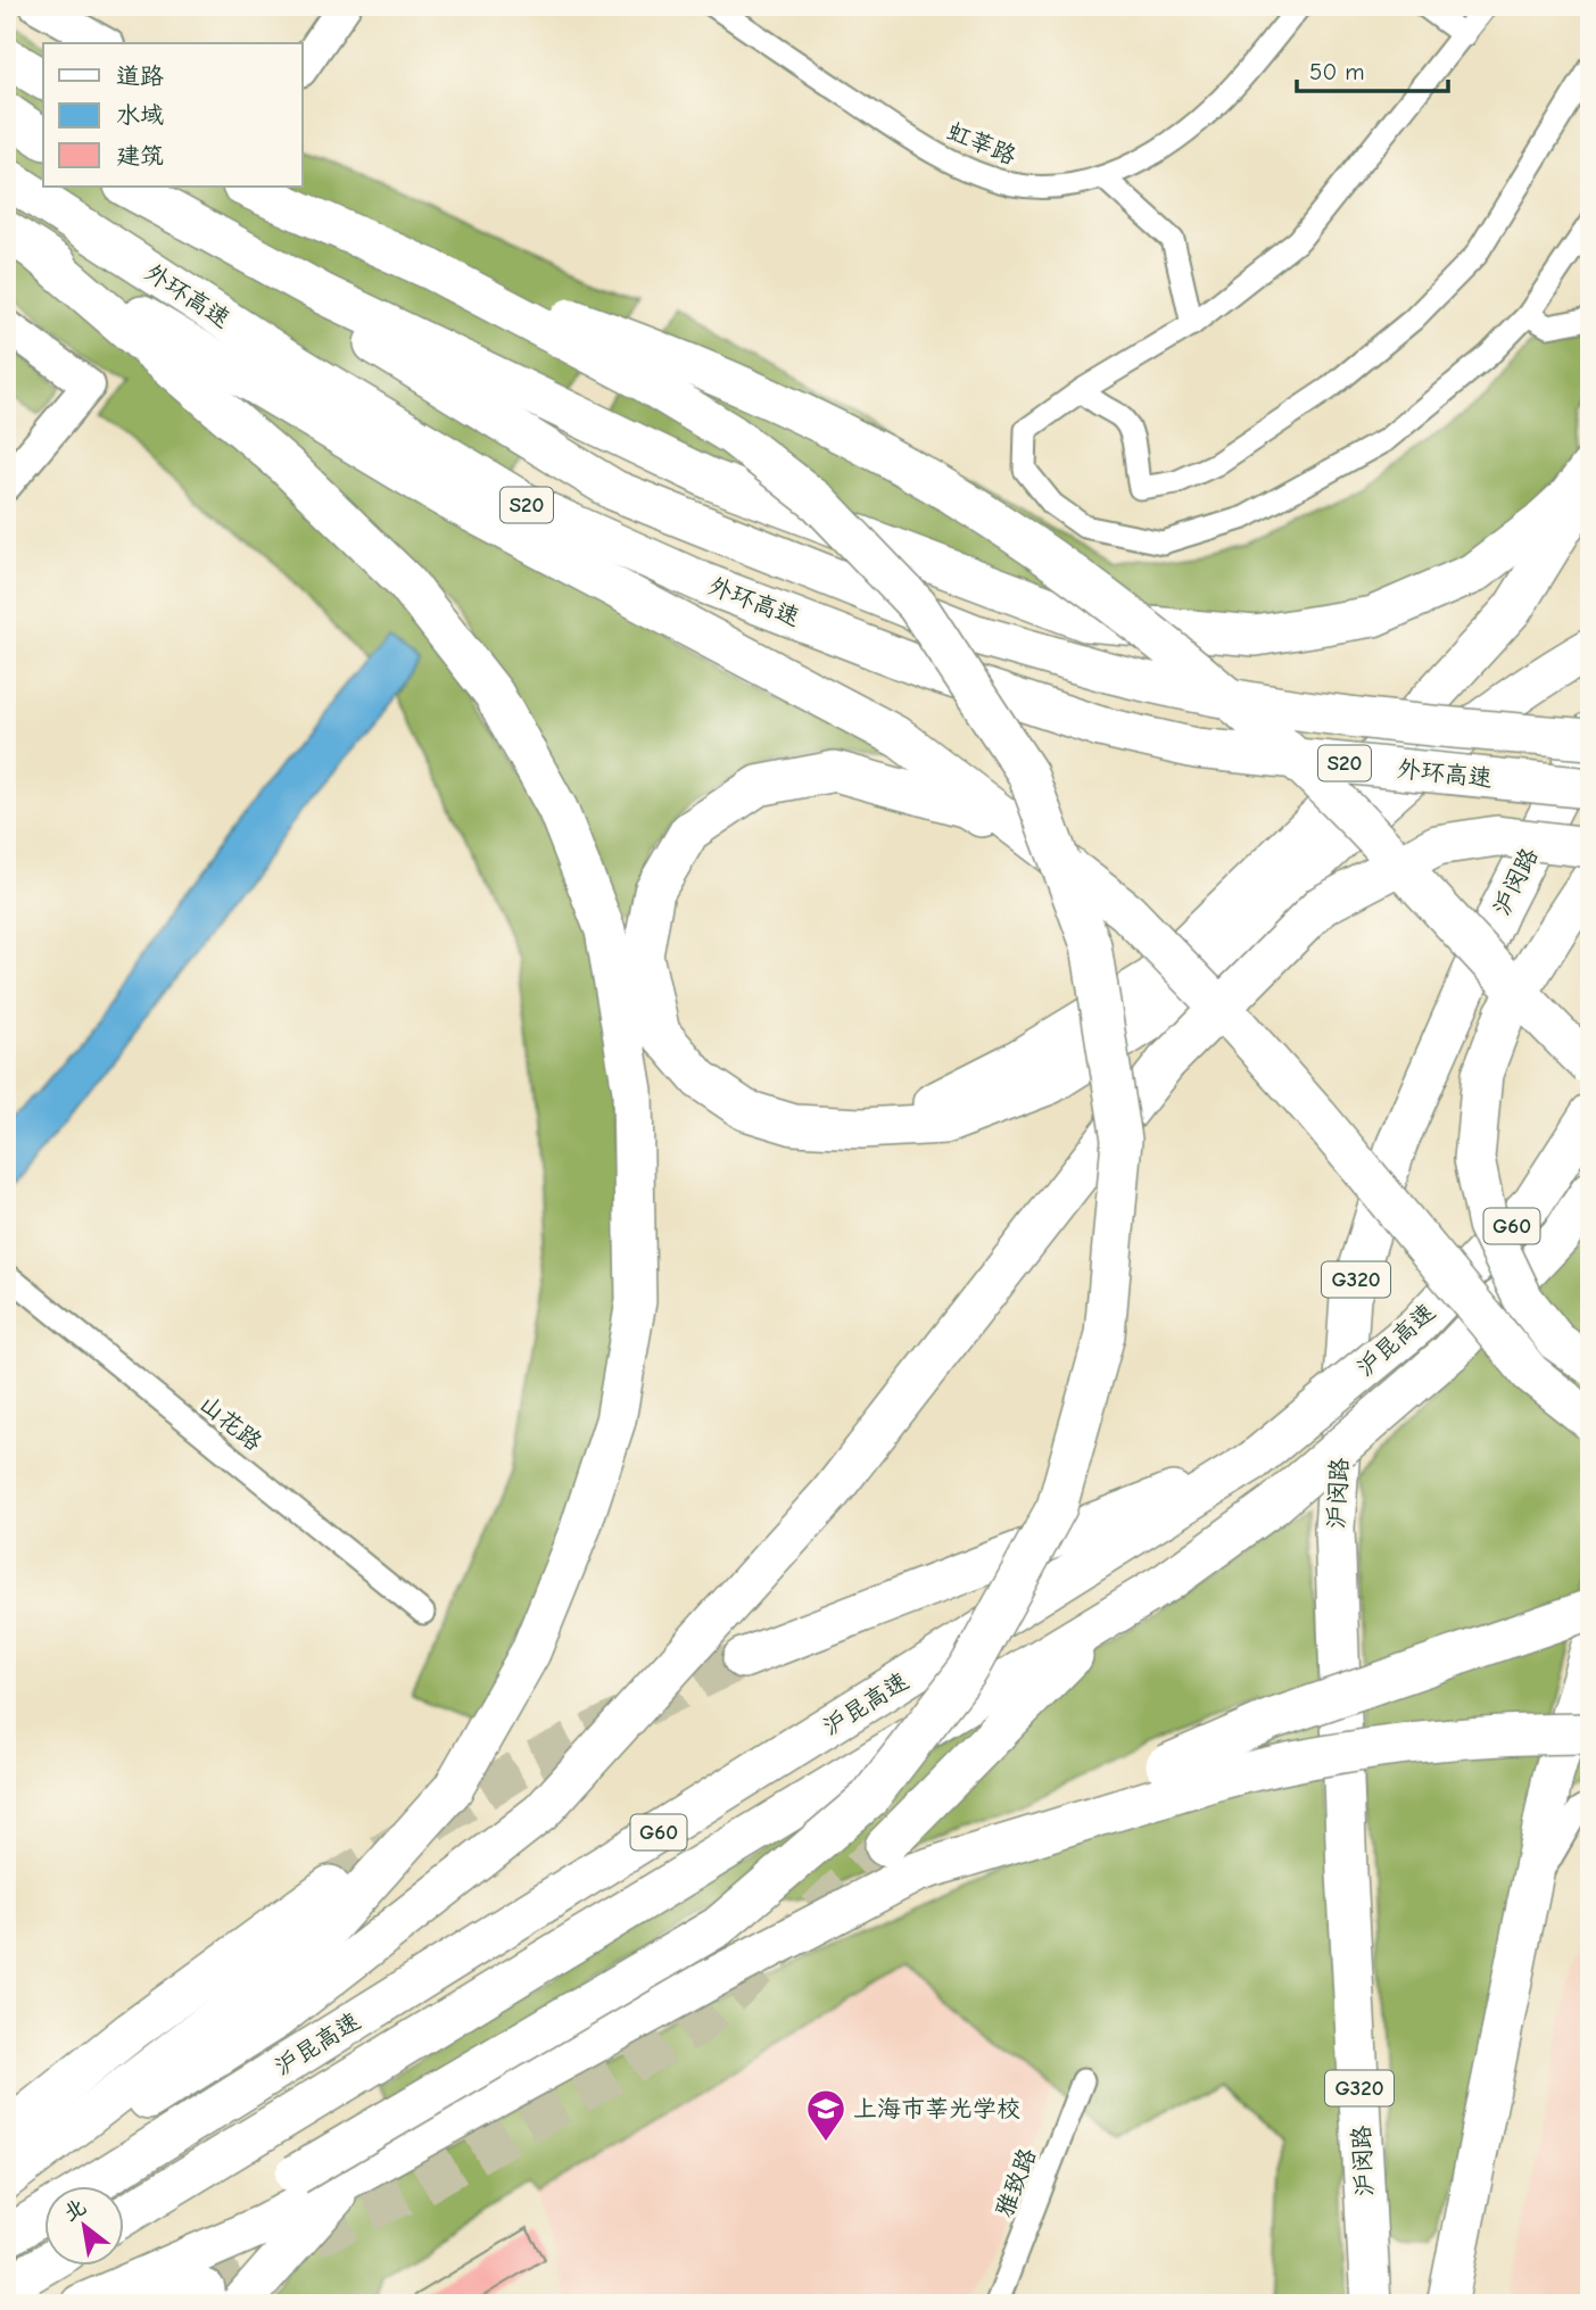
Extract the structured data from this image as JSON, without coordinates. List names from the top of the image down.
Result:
{
  "streets": {
    "highway": [
      "外环高速",
      "S20",
      "沪闵路",
      "G60",
      "G320",
      "沪昆高速"
    ],
    "street": ["虹莘路", "山花路", "雅致路"]
  },
  "places": {
    "school or university": ["上海市莘光学校"]
  },
  "legend": ["道路", "水域", "建筑"],
  "scale_bar": "50 m",
  "north": "top left"
}
